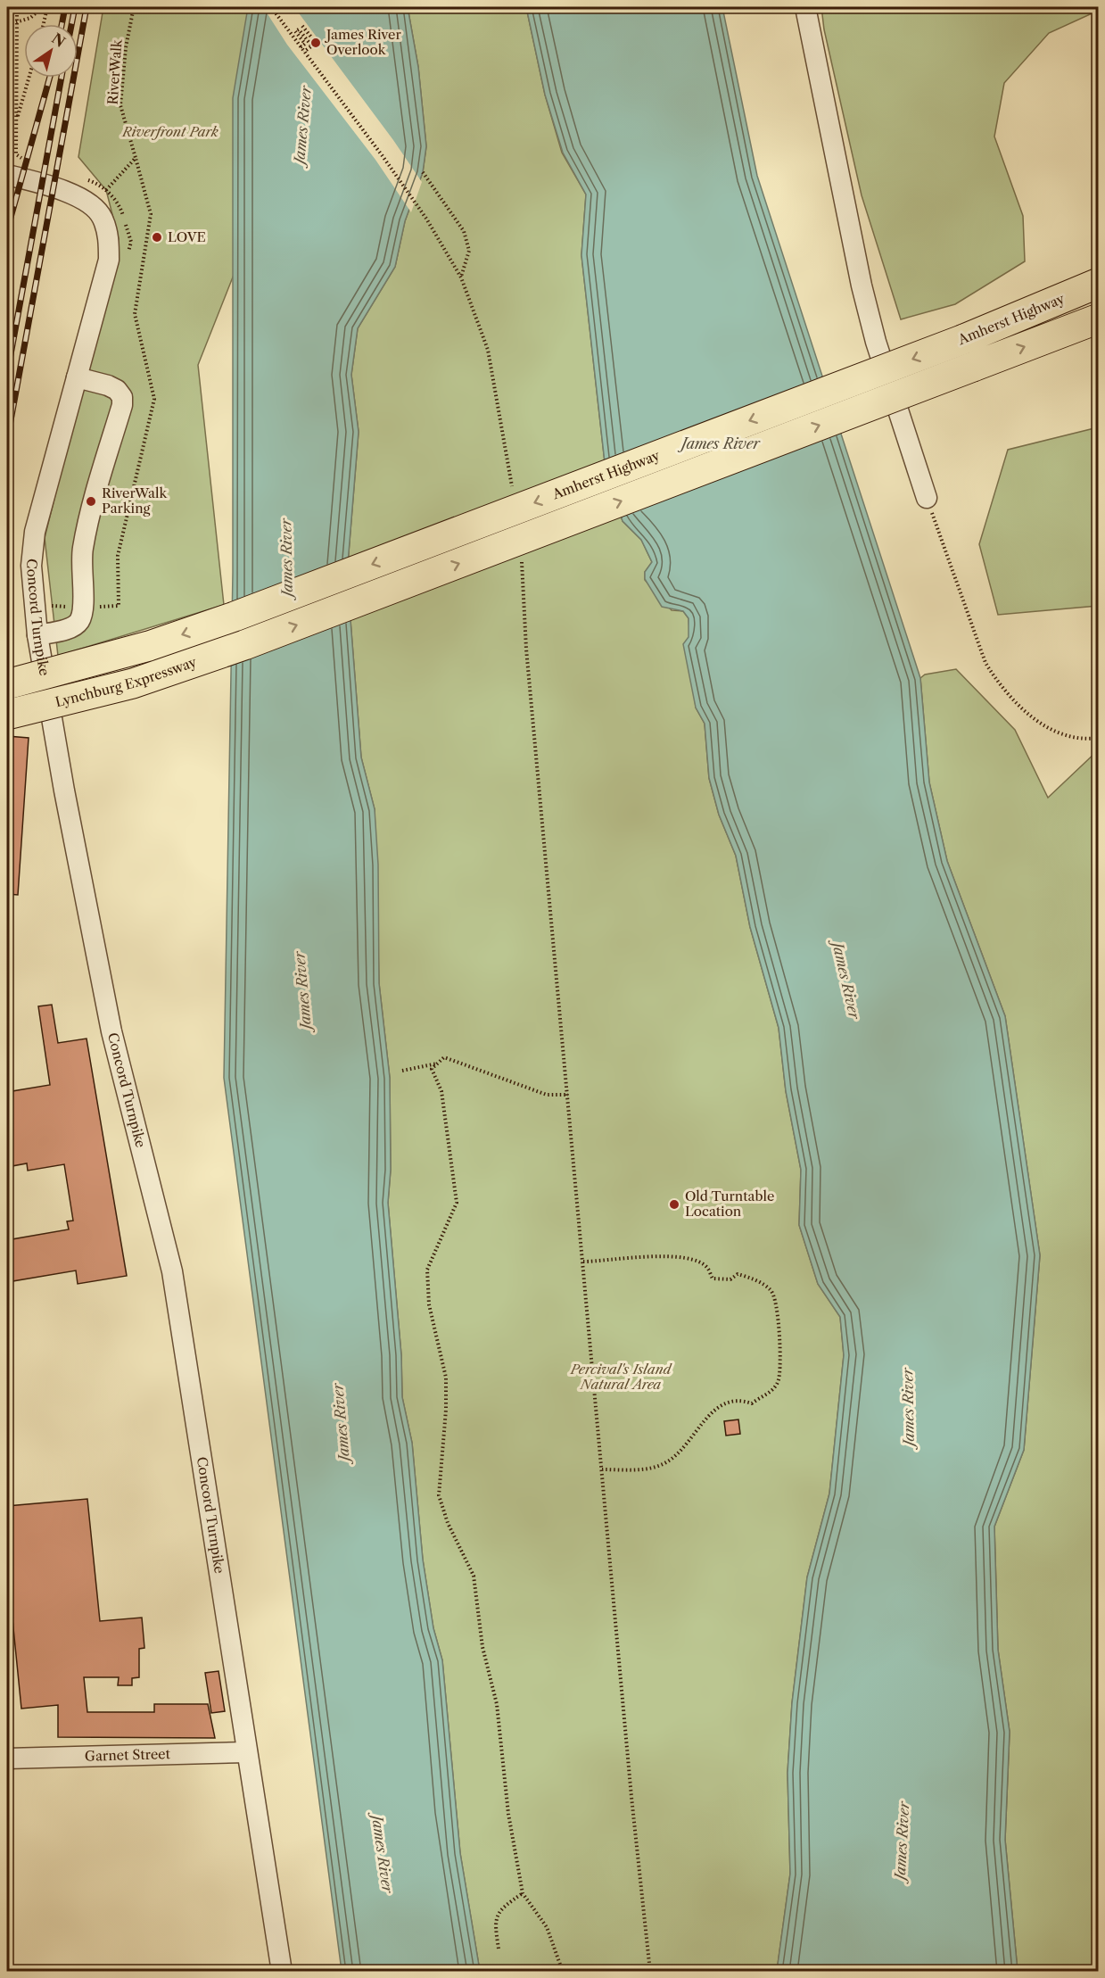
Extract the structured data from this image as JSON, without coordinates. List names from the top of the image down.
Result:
{
  "streets": {
    "highway": ["Amherst Highway", "Lynchburg Expressway"],
    "street": ["Concord Turnpike", "Garnet Street"],
    "path": ["RiverWalk"]
  },
  "crossings": [
    ["Concord Turnpike", "Garnet Street"]
  ],
  "one_way": ["Amherst Highway", "Lynchburg Expressway"],
  "water": ["James River"],
  "parks": ["Riverfront Park", "Percival's Island Natural Area"],
  "places": [
    "James River Overlook",
    "LOVE",
    "RiverWalk Parking",
    "Old Turntable Location"
  ],
  "north": "top right"
}
